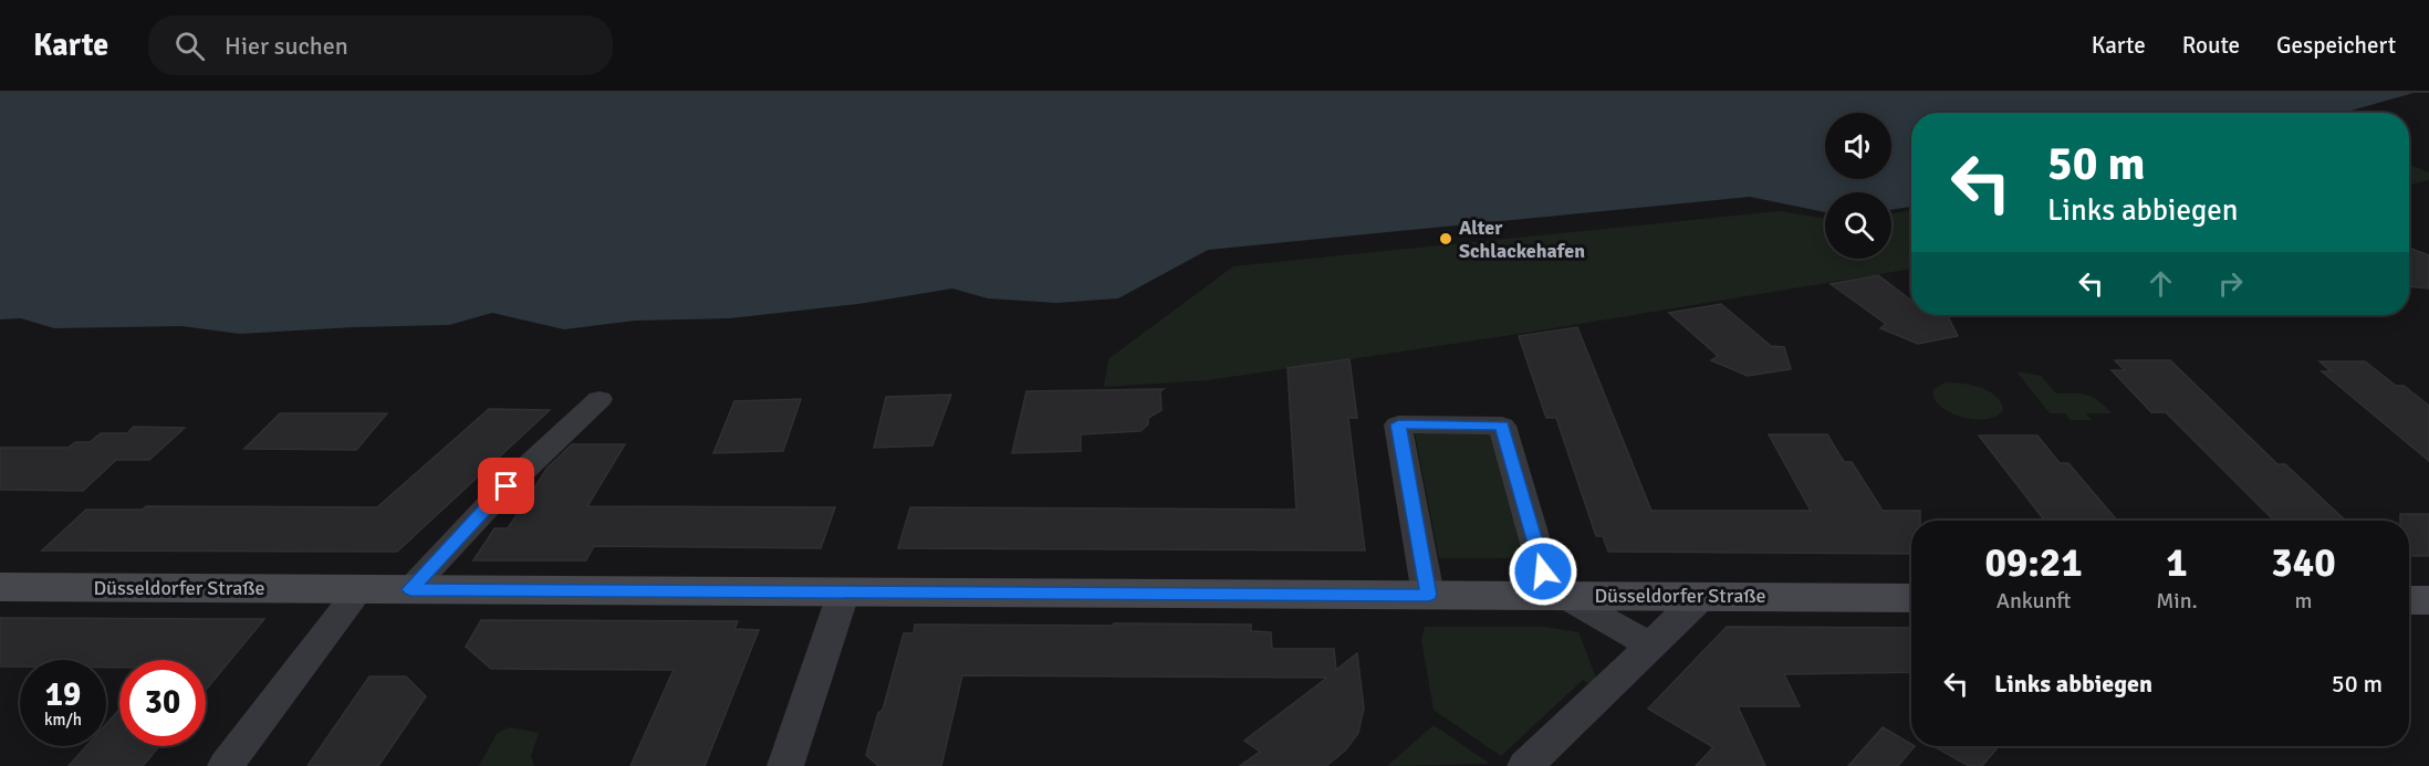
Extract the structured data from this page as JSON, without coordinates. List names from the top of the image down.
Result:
{
  "streets": {
    "street": ["Düsseldorfer Straße"]
  },
  "places": ["Alter Schlackehafen"],
  "page": {
    "header": "Karte",
    "search": "Hier suchen",
    "nav": ["Karte", "Route", "Gespeichert"],
    "turn": ["50 m", "Links abbiegen"],
    "eta": [
      "09:21",
      "Ankunft",
      "1",
      "Min.",
      "340",
      "m"
    ],
    "list": [
      {
        "name": "Links abbiegen",
        "value": "50 m"
      }
    ],
    "speed": "19 km/h",
    "limit": "30"
  }
}
